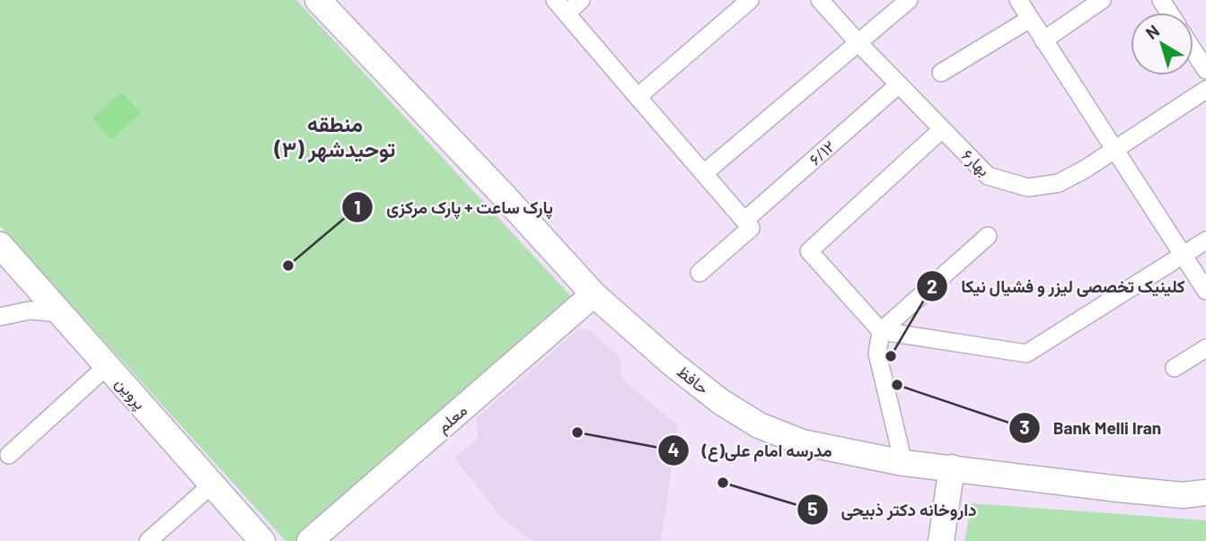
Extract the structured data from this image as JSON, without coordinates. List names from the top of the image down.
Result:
{
  "streets": {
    "main road": ["حافظ", "پروین", "معلم"],
    "street": ["۶/۱۲", "بهار۶"]
  },
  "crossings": [
    ["۶/۱۲", "بهار۶"],
    ["حافظ", "معلم"]
  ],
  "districts": ["منطقه توحیدشهر (۳)"],
  "places": [
    "پارک ساعت + پارک مرکزی",
    "کلینیک تخصصی لیزر و فشیال نیکا",
    "Bank Melli Iran",
    "مدرسه امام علی(ع)",
    "داروخانه دکتر ذبیحی"
  ],
  "north": "top left"
}
